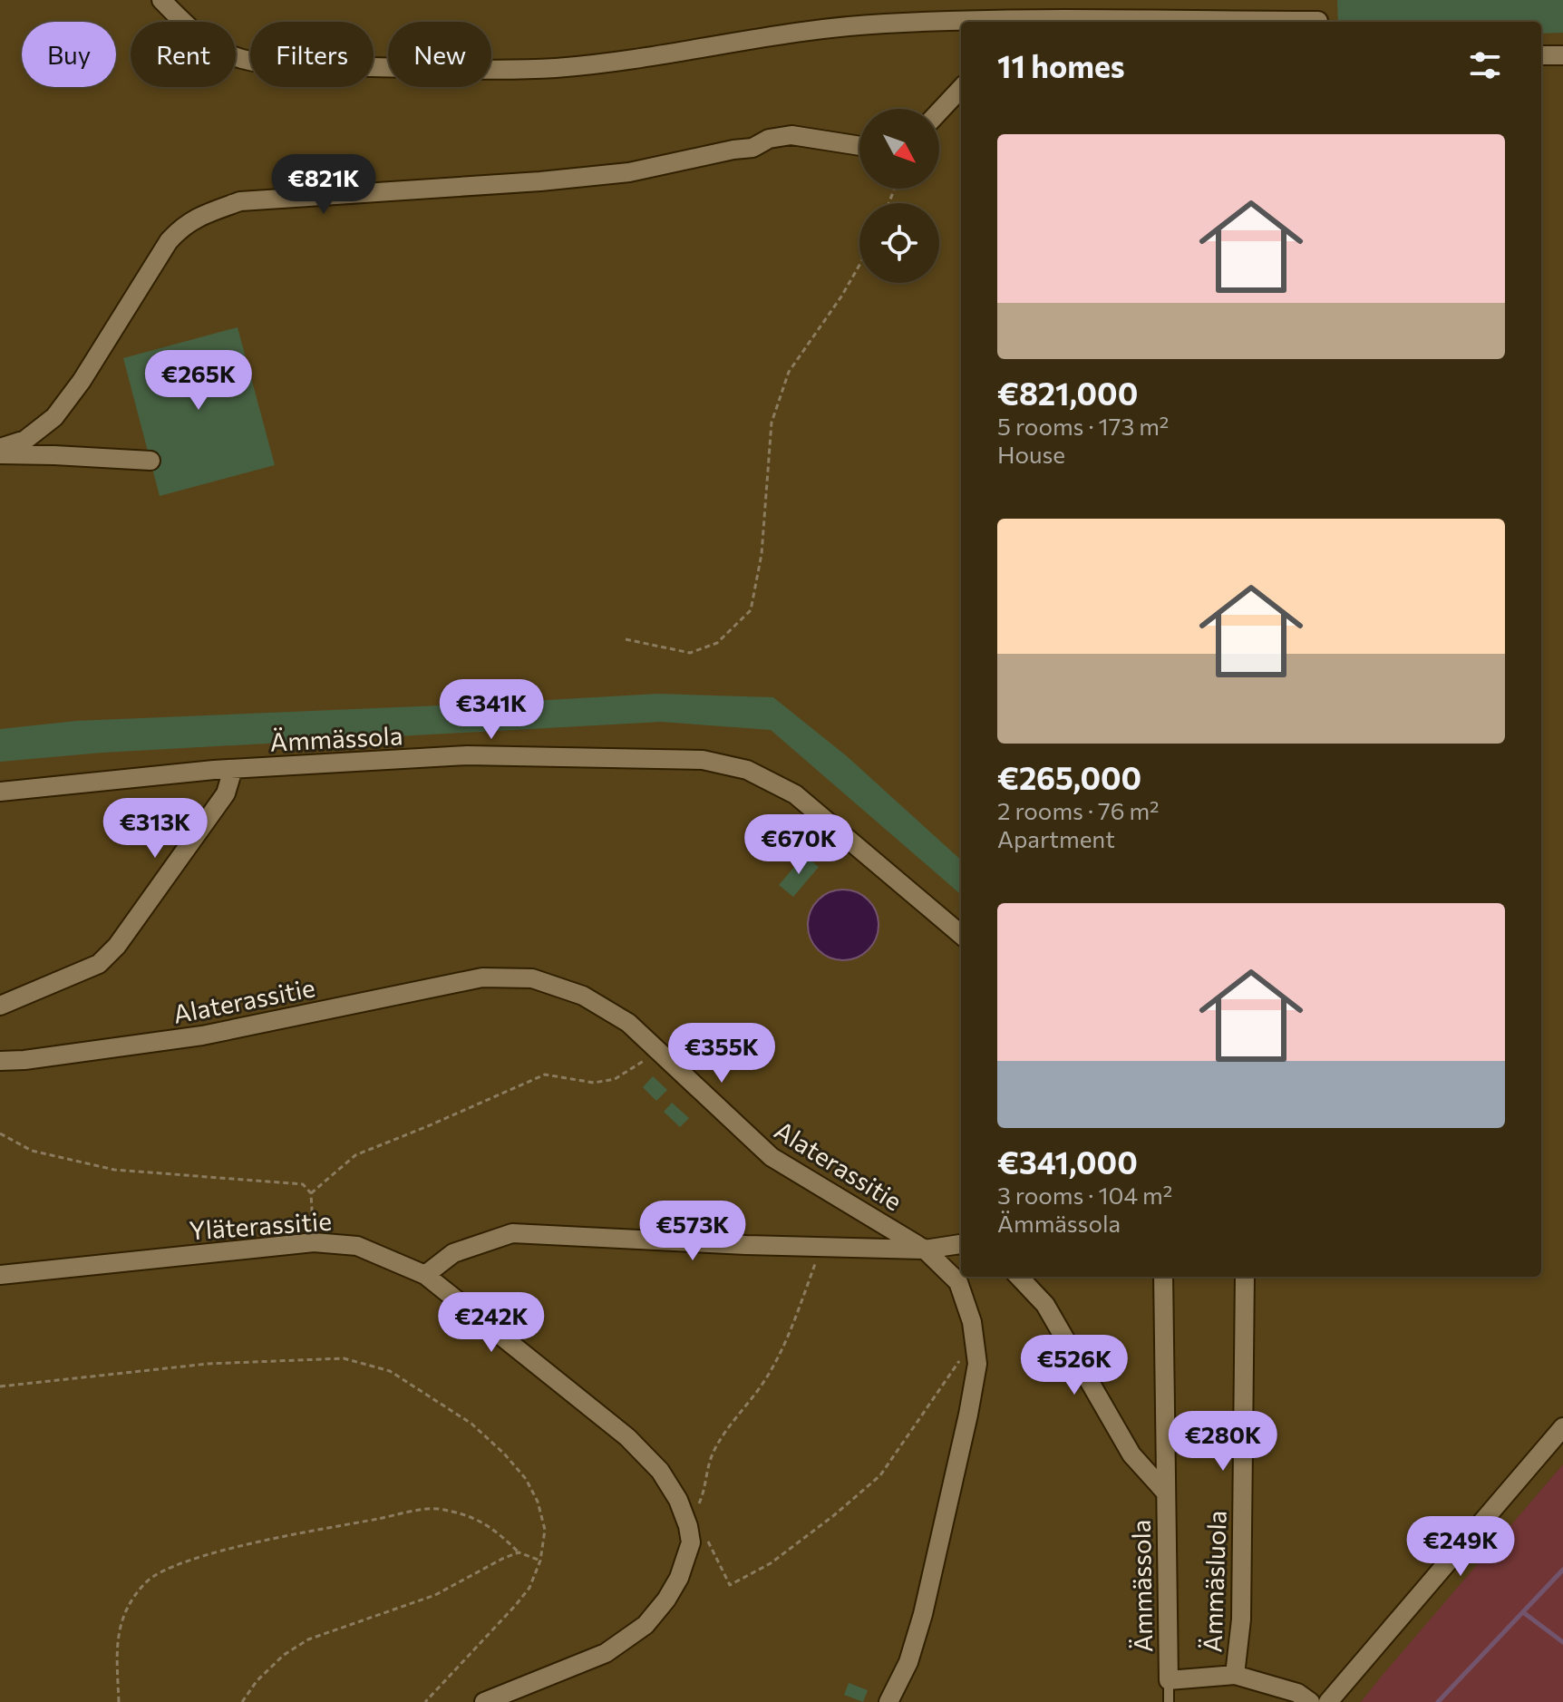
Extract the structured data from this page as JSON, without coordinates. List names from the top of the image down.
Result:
{
  "streets": {
    "street": [
      "Ämmässola",
      "Alaterassitie",
      "Yläterassitie",
      "Ämmäsluola"
    ]
  },
  "north": "bottom right",
  "page": {
    "chip": [
      "Buy",
      "Rent",
      "Filters",
      "New"
    ],
    "heading": "11 homes",
    "list": [
      {
        "name": "€821,000",
        "note": "5 rooms · 173 m² · House"
      },
      {
        "name": "€265,000",
        "note": "2 rooms · 76 m² · Apartment"
      },
      {
        "name": "€341,000",
        "note": "3 rooms · 104 m² · Ämmässola"
      }
    ],
    "price": [
      "€821K",
      "€265K",
      "€341K",
      "€313K",
      "€670K",
      "€355K",
      "€573K",
      "€242K",
      "€526K",
      "€280K",
      "€249K"
    ]
  }
}
